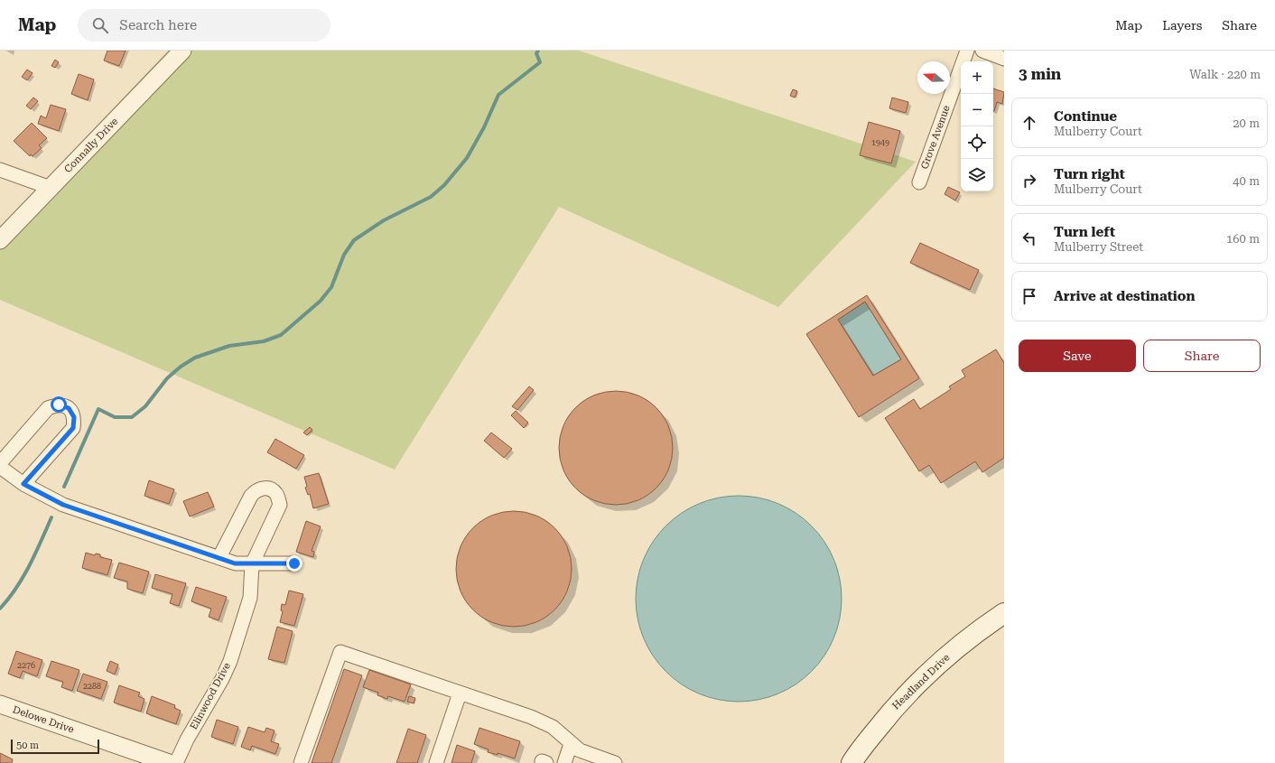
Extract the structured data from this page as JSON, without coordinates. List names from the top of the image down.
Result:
{
  "streets": {
    "main road": ["Headland Drive"],
    "street": [
      "Grove Avenue",
      "Connally Drive",
      "Elinwood Drive",
      "Delowe Drive"
    ]
  },
  "house_numbers": ["1949", "2276", "2288"],
  "scale_bar": "50 m",
  "north": "left",
  "page": {
    "header": "Map",
    "search": "Search here",
    "nav": ["Map", "Layers", "Share"],
    "heading": ["3 min", "Walk · 220 m"],
    "map_buttons": ["+", "−"],
    "list": [
      ["Continue", "Mulberry Court", "20 m"],
      ["Turn right", "Mulberry Court", "40 m"],
      ["Turn left", "Mulberry Street", "160 m"],
      "Arrive at destination"
    ],
    "buttons": ["Save", "Share"],
    "scale": "50 m"
  }
}
